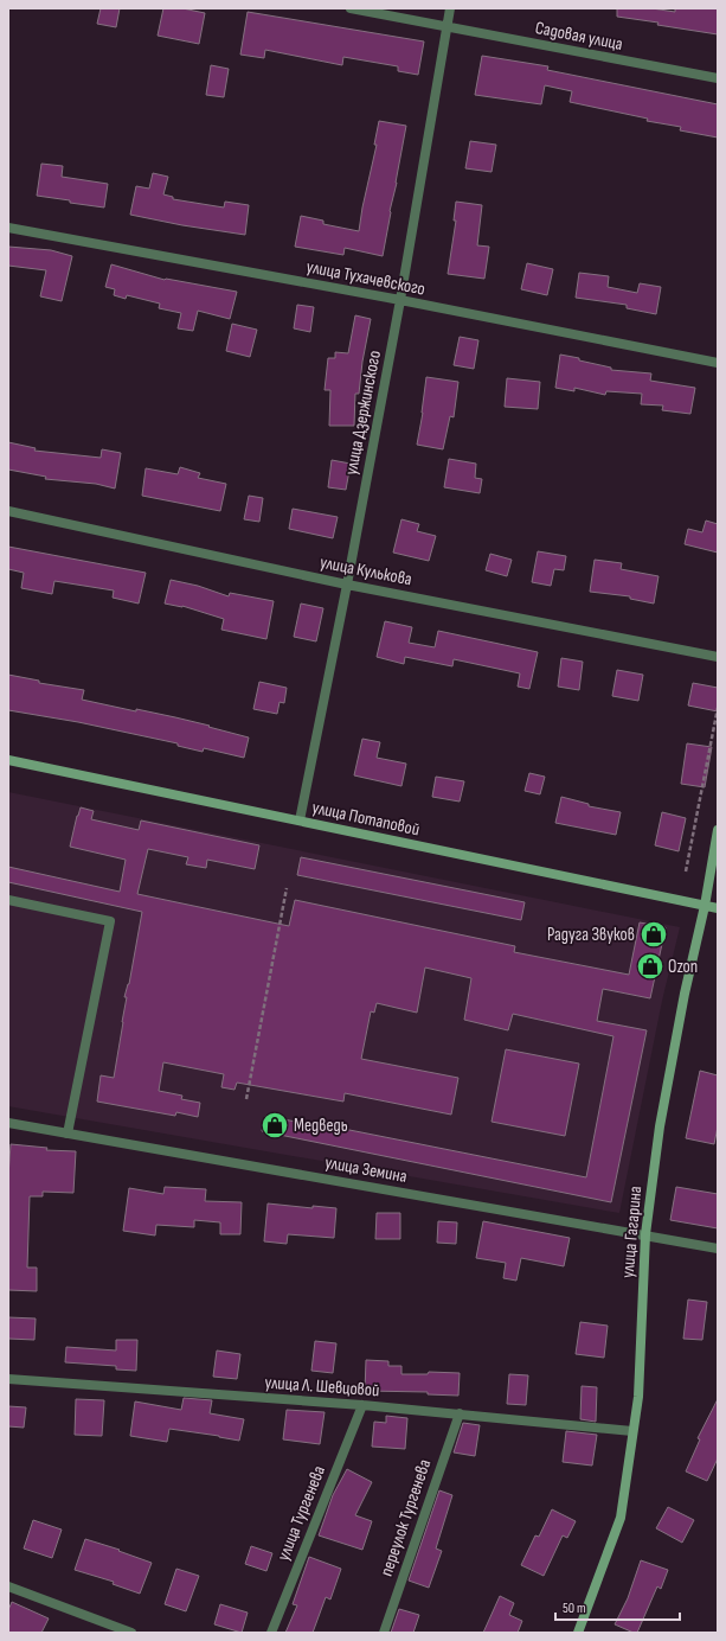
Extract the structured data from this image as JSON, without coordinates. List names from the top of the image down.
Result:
{
  "streets": {
    "main road": ["улица Потаповой", "улица Гагарина"],
    "street": [
      "Садовая улица",
      "улица Тухачевского",
      "улица Дзержинского",
      "улица Кулькова",
      "улица Земина",
      "улица Л. Шевцовой",
      "улица Тургенева",
      "переулок Тургенева"
    ]
  },
  "crossings": [
    ["Садовая улица", "улица Дзержинского"],
    ["улица Тухачевского", "улица Дзержинского"],
    ["улица Дзержинского", "улица Кулькова"],
    ["улица Дзержинского", "улица Потаповой"],
    ["улица Потаповой", "улица Гагарина"],
    ["улица Земина", "улица Гагарина"],
    ["улица Гагарина", "улица Л. Шевцовой"],
    ["улица Л. Шевцовой", "улица Тургенева"],
    ["улица Л. Шевцовой", "переулок Тургенева"]
  ],
  "places": {
    "shop": ["Радуга Звуков", "Ozon", "Медведь"]
  },
  "scale_bar": "50 m"
}
